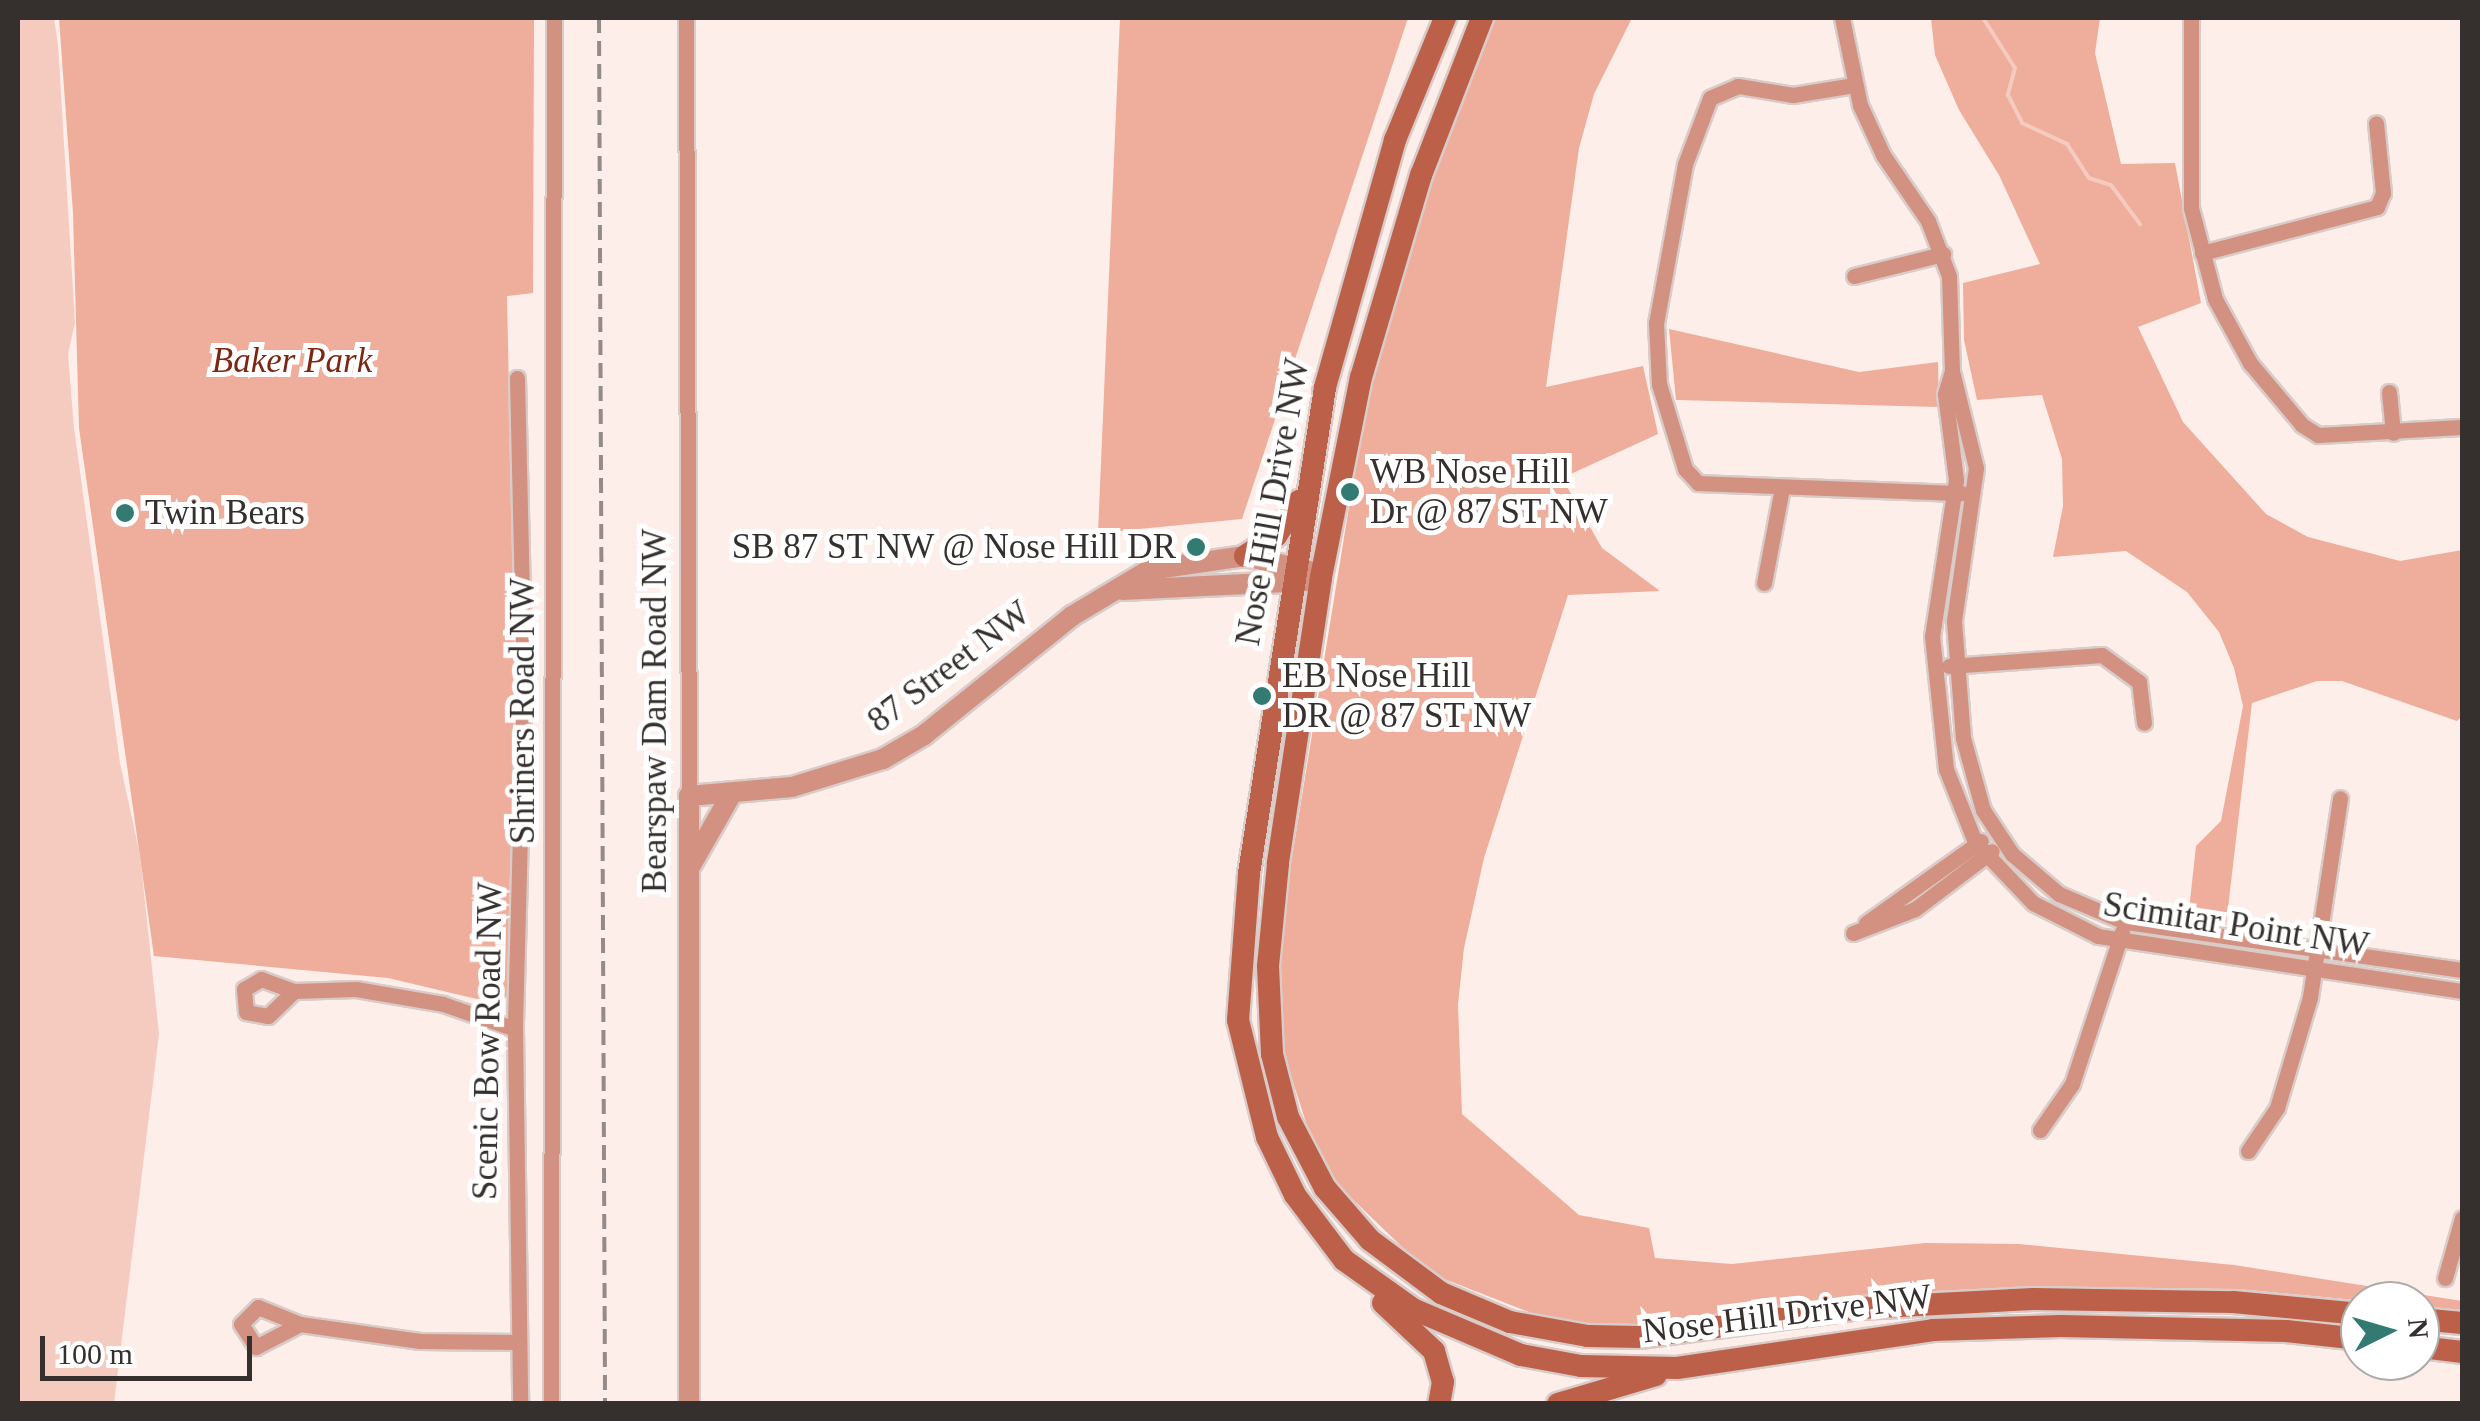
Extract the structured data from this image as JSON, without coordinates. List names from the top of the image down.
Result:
{
  "streets": {
    "main road": ["Nose Hill Drive NW"],
    "street": [
      "87 Street NW",
      "Shriners Road NW",
      "Bearspaw Dam Road NW",
      "Scimitar Point NW",
      "Scenic Bow Road NW"
    ]
  },
  "crossings": [
    ["Nose Hill Drive NW", "87 Street NW"],
    ["87 Street NW", "Bearspaw Dam Road NW"]
  ],
  "parks": ["Baker Park"],
  "places": [
    "WB Nose Hill Dr @ 87 ST NW",
    "Twin Bears",
    "SB 87 ST NW @ Nose Hill DR",
    "EB Nose Hill DR @ 87 ST NW"
  ],
  "scale_bar": "100 m",
  "north": "right"
}
